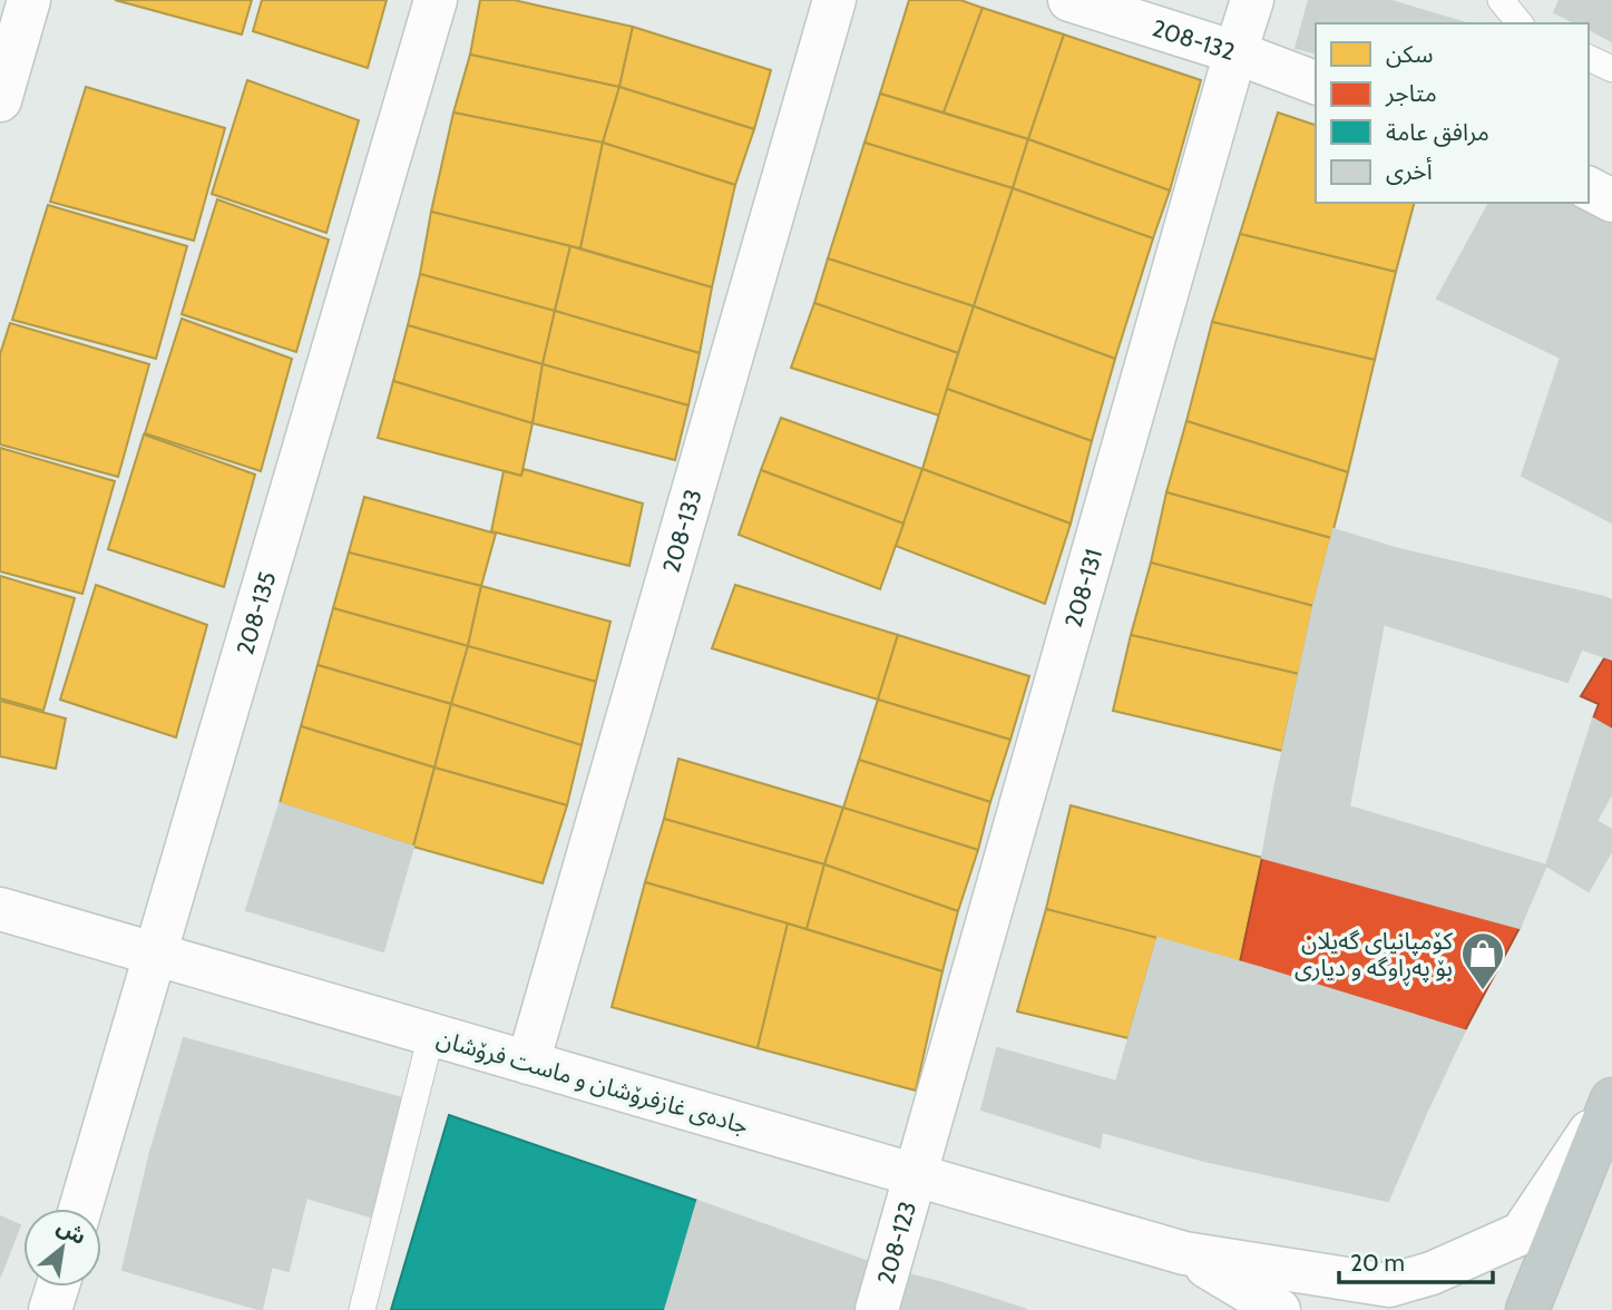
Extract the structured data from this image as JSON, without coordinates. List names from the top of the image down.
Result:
{
  "streets": {
    "street": [
      "208-132",
      "208-133",
      "208-131",
      "208-135",
      "جاده‌ی غازفرۆشان و ماست فرۆشان",
      "208-123"
    ]
  },
  "crossings": [
    ["208-132", "208-131"],
    ["208-133", "جاده‌ی غازفرۆشان و ماست فرۆشان"],
    ["208-131", "جاده‌ی غازفرۆشان و ماست فرۆشان"],
    ["208-131", "208-123"],
    ["208-135", "جاده‌ی غازفرۆشان و ماست فرۆشان"],
    ["جاده‌ی غازفرۆشان و ماست فرۆشان", "208-123"]
  ],
  "places": {
    "shop": ["کۆمپانیای گەیلان بۆ پەڕاوگە و دیاری"]
  },
  "legend": [
    "سكن",
    "متاجر",
    "مرافق عامة",
    "أخرى"
  ],
  "scale_bar": "20 m",
  "north": "top right"
}
